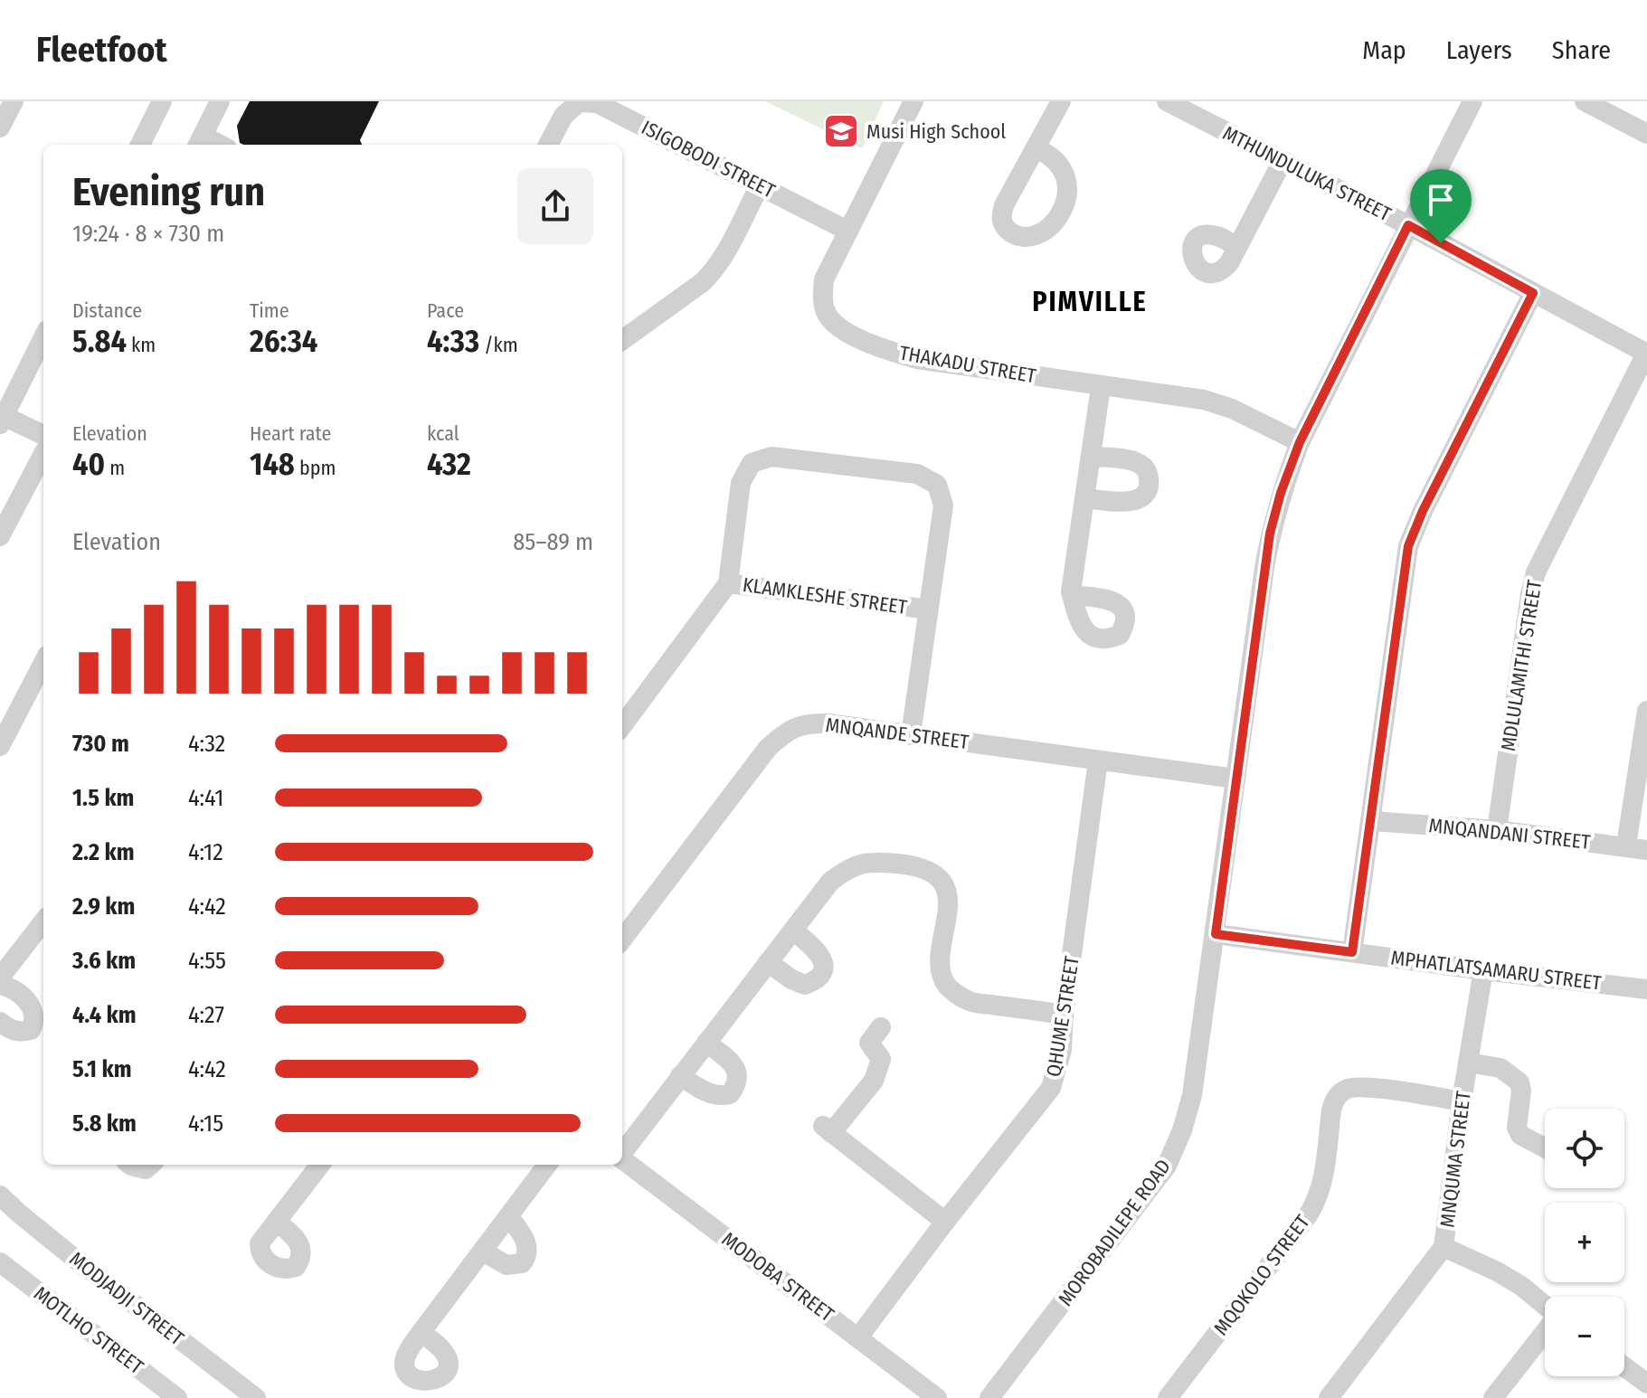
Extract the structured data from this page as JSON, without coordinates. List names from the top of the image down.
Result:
{
  "streets": {
    "street": [
      "ISIGOBODI STREET",
      "MTHUNDULUKA STREET",
      "THAKADU STREET",
      "KLAMKLESHE STREET",
      "MDLULAMITHI STREET",
      "MNQANDE STREET",
      "MNQANDANI STREET",
      "MPHATLATSAMARU STREET",
      "QHUME STREET",
      "MNQUMA STREET",
      "MOROBADILEPE ROAD",
      "MQOKOLO STREET",
      "MODOBA STREET",
      "MODJADJI STREET",
      "MOTLHO STREET"
    ]
  },
  "crossings": [
    ["ISIGOBODI STREET", "THAKADU STREET"],
    ["MTHUNDULUKA STREET", "MDLULAMITHI STREET"],
    ["MTHUNDULUKA STREET", "MOROBADILEPE ROAD"],
    ["THAKADU STREET", "MOROBADILEPE ROAD"],
    ["KLAMKLESHE STREET", "MNQANDE STREET"],
    ["MDLULAMITHI STREET", "MNQANDANI STREET"],
    ["MNQANDE STREET", "QHUME STREET"],
    ["MNQANDE STREET", "MOROBADILEPE ROAD"],
    ["MPHATLATSAMARU STREET", "MNQUMA STREET"],
    ["MPHATLATSAMARU STREET", "MOROBADILEPE ROAD"],
    ["QHUME STREET", "MODOBA STREET"],
    ["MNQUMA STREET", "MQOKOLO STREET"]
  ],
  "districts": ["PIMVILLE"],
  "places": {
    "school or university": ["Musi High School"]
  },
  "page": {
    "header": "Fleetfoot",
    "nav": ["Map", "Layers", "Share"],
    "heading": ["Evening run", "19:24 · 8 × 730 m"],
    "stats": [
      ["Distance", "5.84 km"],
      ["Time", "26:34"],
      ["Pace", "4:33 /km"],
      ["Elevation", "40 m"],
      ["Heart rate", "148 bpm"],
      ["kcal", "432"]
    ],
    "chart": ["Elevation", "85–89 m"],
    "list": [
      {
        "name": "730 m",
        "note": "4:32"
      },
      {
        "name": "1.5 km",
        "note": "4:41"
      },
      {
        "name": "2.2 km",
        "note": "4:12"
      },
      {
        "name": "2.9 km",
        "note": "4:42"
      },
      {
        "name": "3.6 km",
        "note": "4:55"
      },
      {
        "name": "4.4 km",
        "note": "4:27"
      },
      {
        "name": "5.1 km",
        "note": "4:42"
      },
      {
        "name": "5.8 km",
        "note": "4:15"
      }
    ],
    "map_buttons": ["+", "−"]
  }
}
